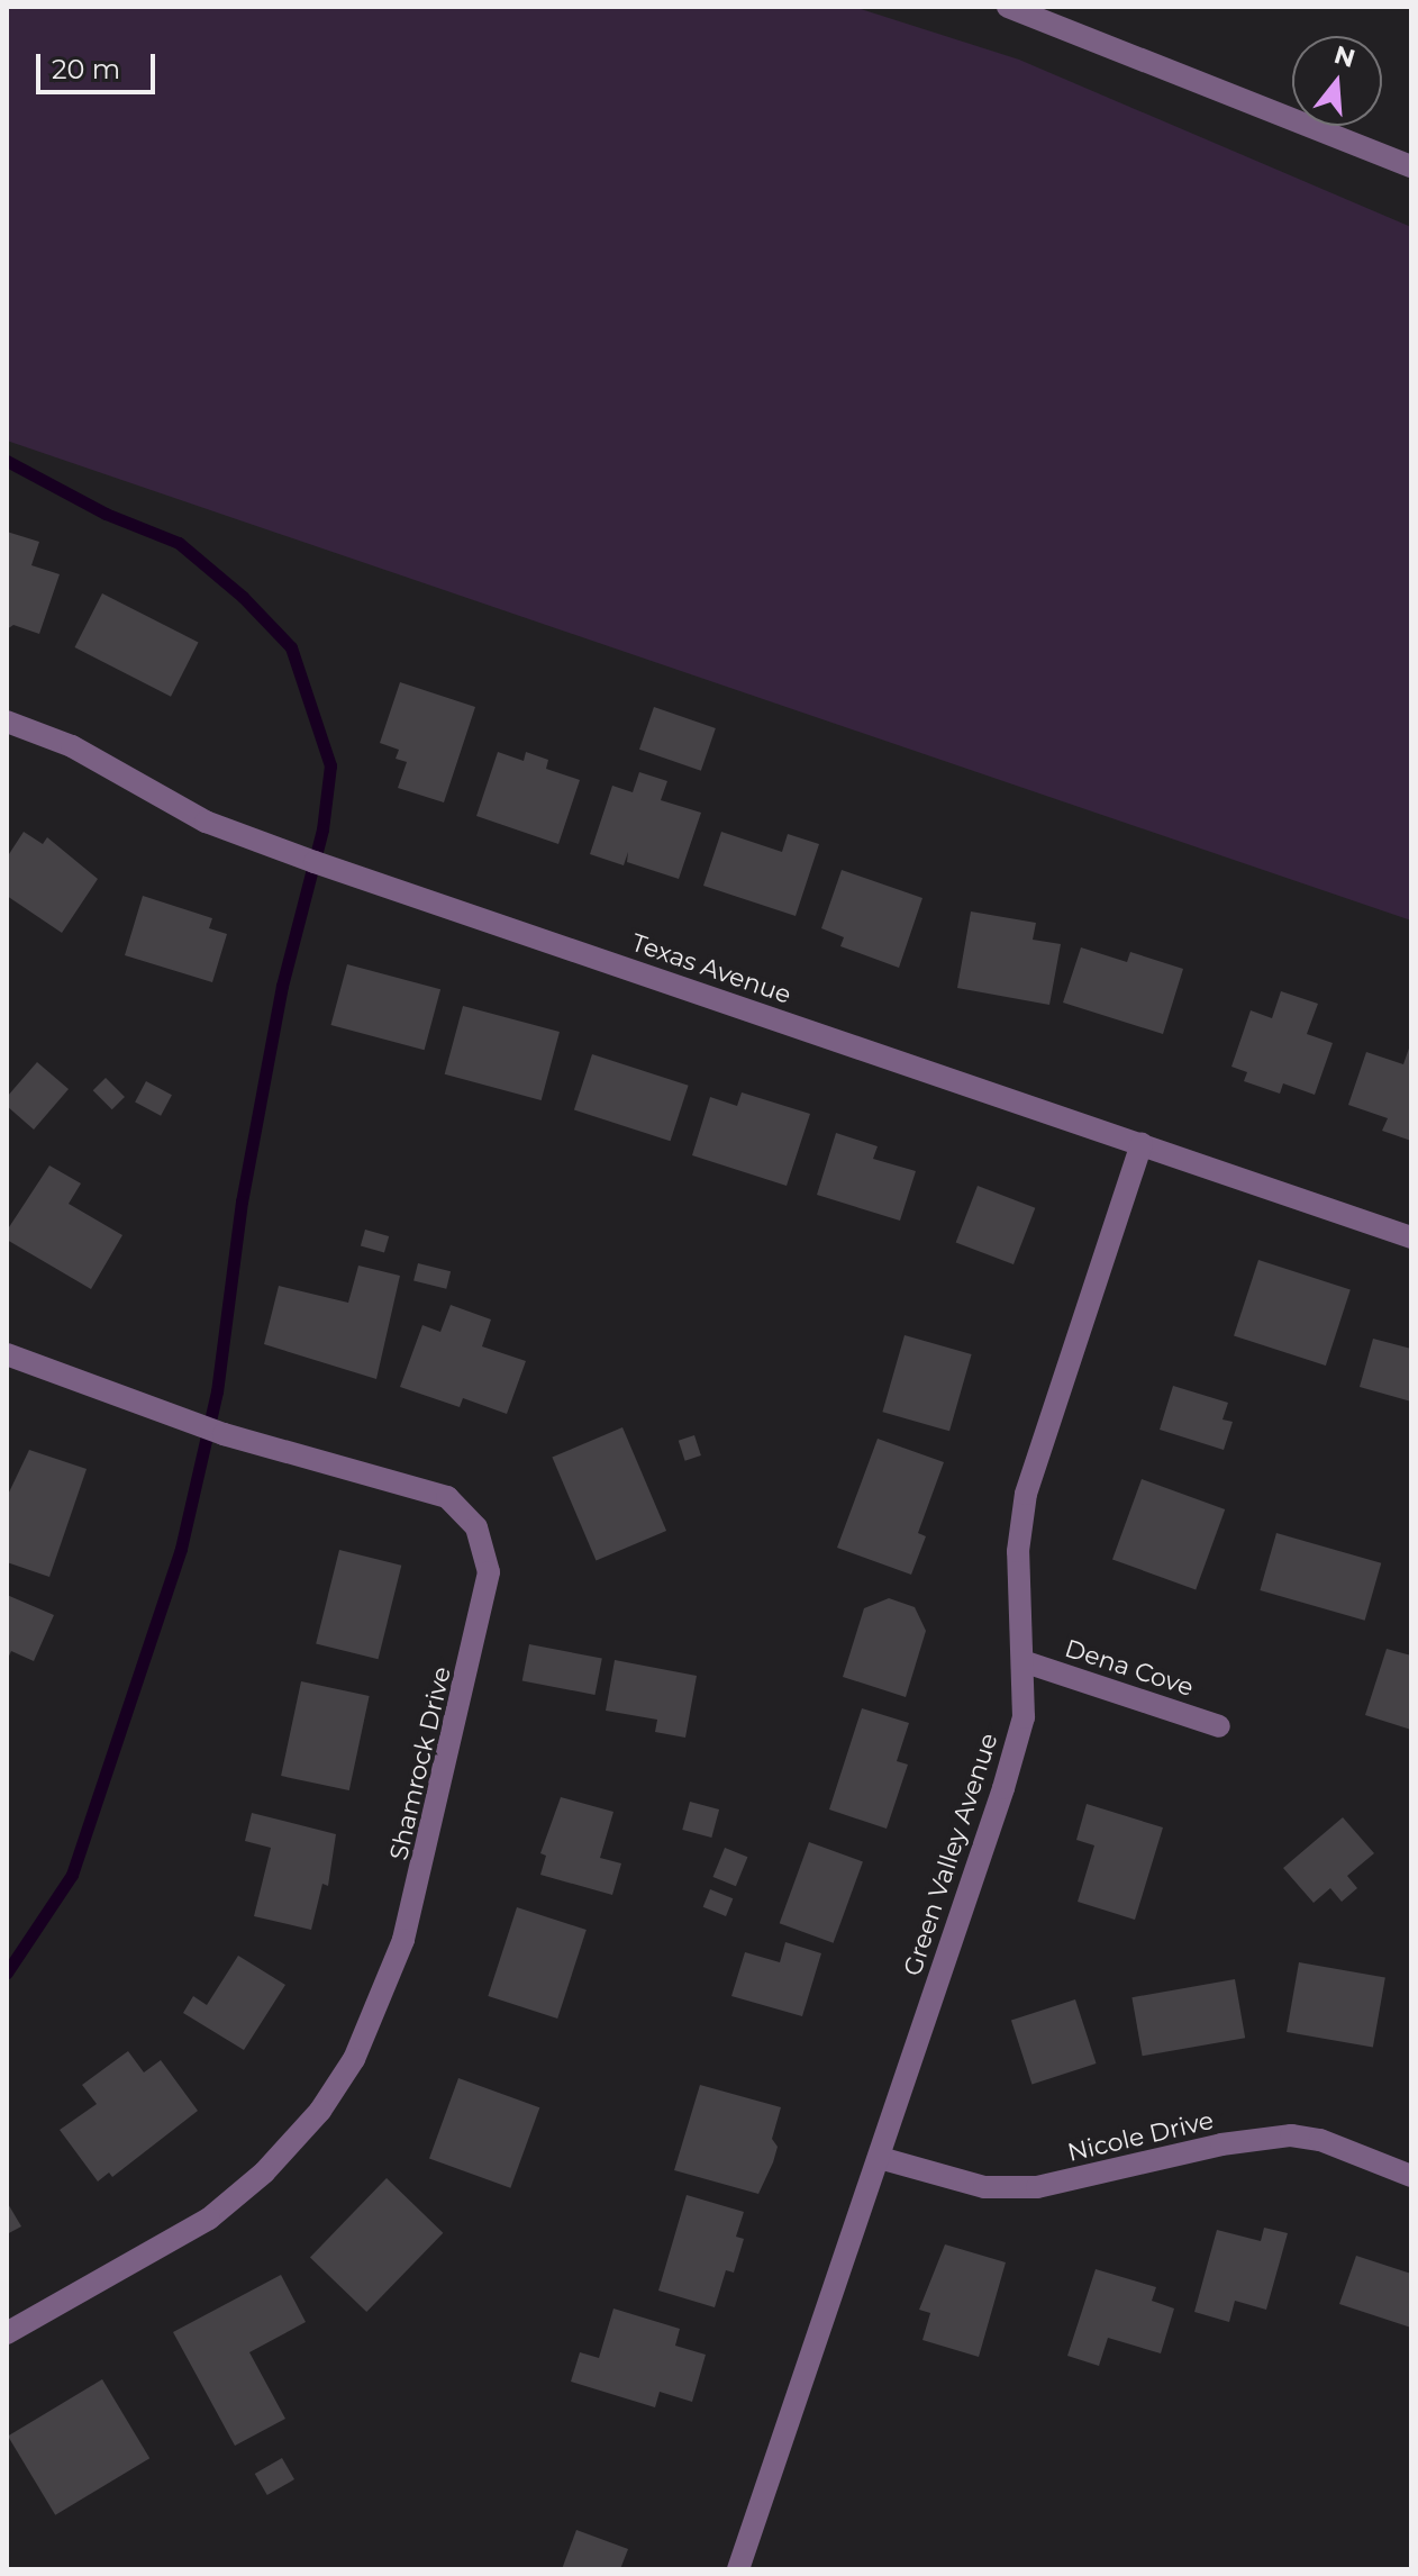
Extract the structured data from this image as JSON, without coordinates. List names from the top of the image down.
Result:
{
  "streets": {
    "street": [
      "Texas Avenue",
      "Dena Cove",
      "Shamrock Drive",
      "Green Valley Avenue",
      "Nicole Drive"
    ]
  },
  "crossings": [
    ["Texas Avenue", "Green Valley Avenue"],
    ["Dena Cove", "Green Valley Avenue"],
    ["Green Valley Avenue", "Nicole Drive"]
  ],
  "scale_bar": "20 m",
  "north": "top"
}
